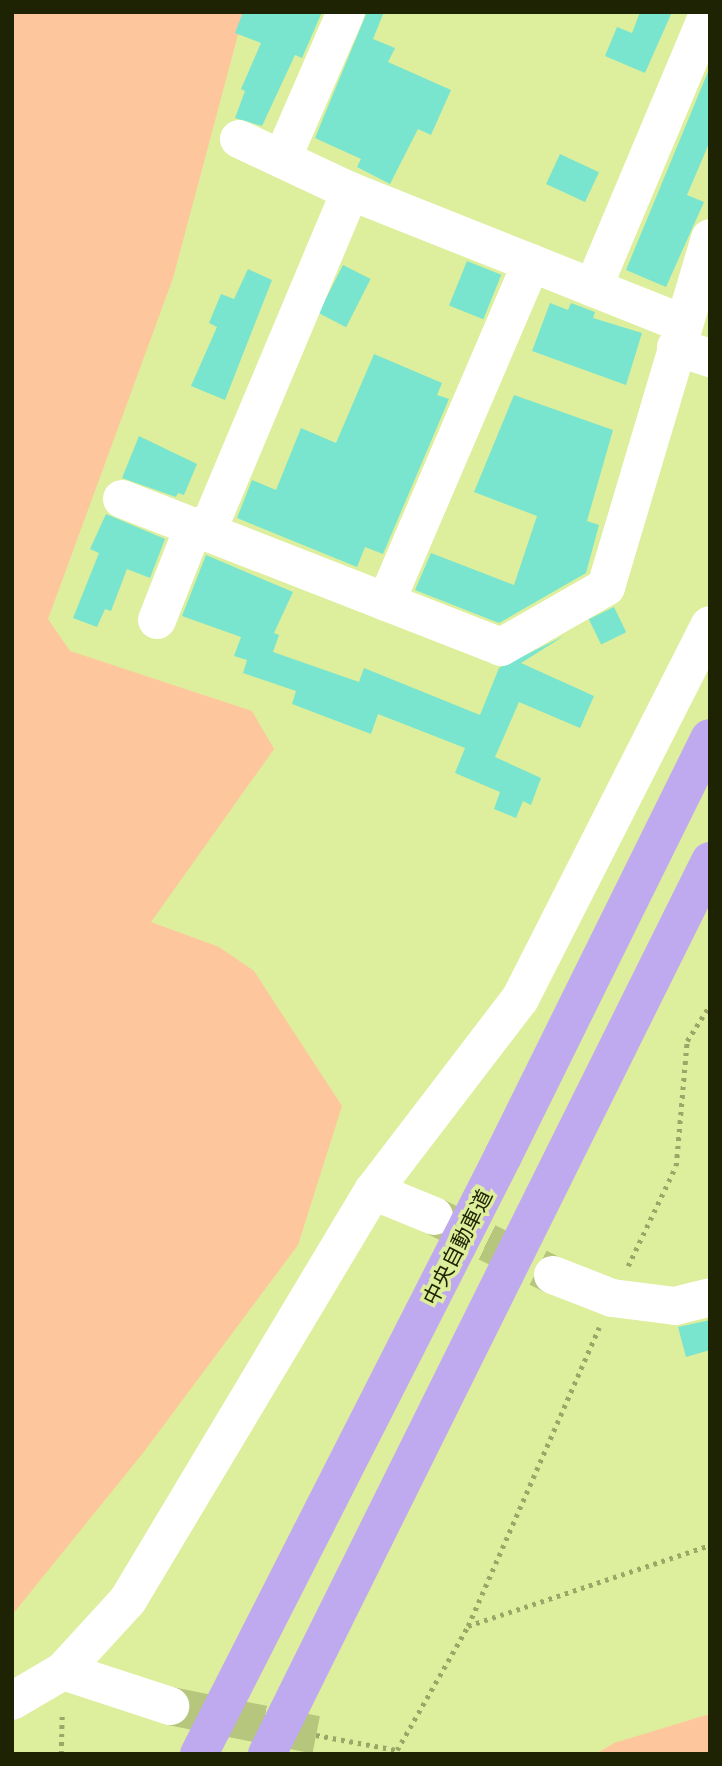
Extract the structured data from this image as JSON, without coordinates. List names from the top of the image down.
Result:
{
  "streets": {
    "highway": ["中央自動車道"]
  }
}
